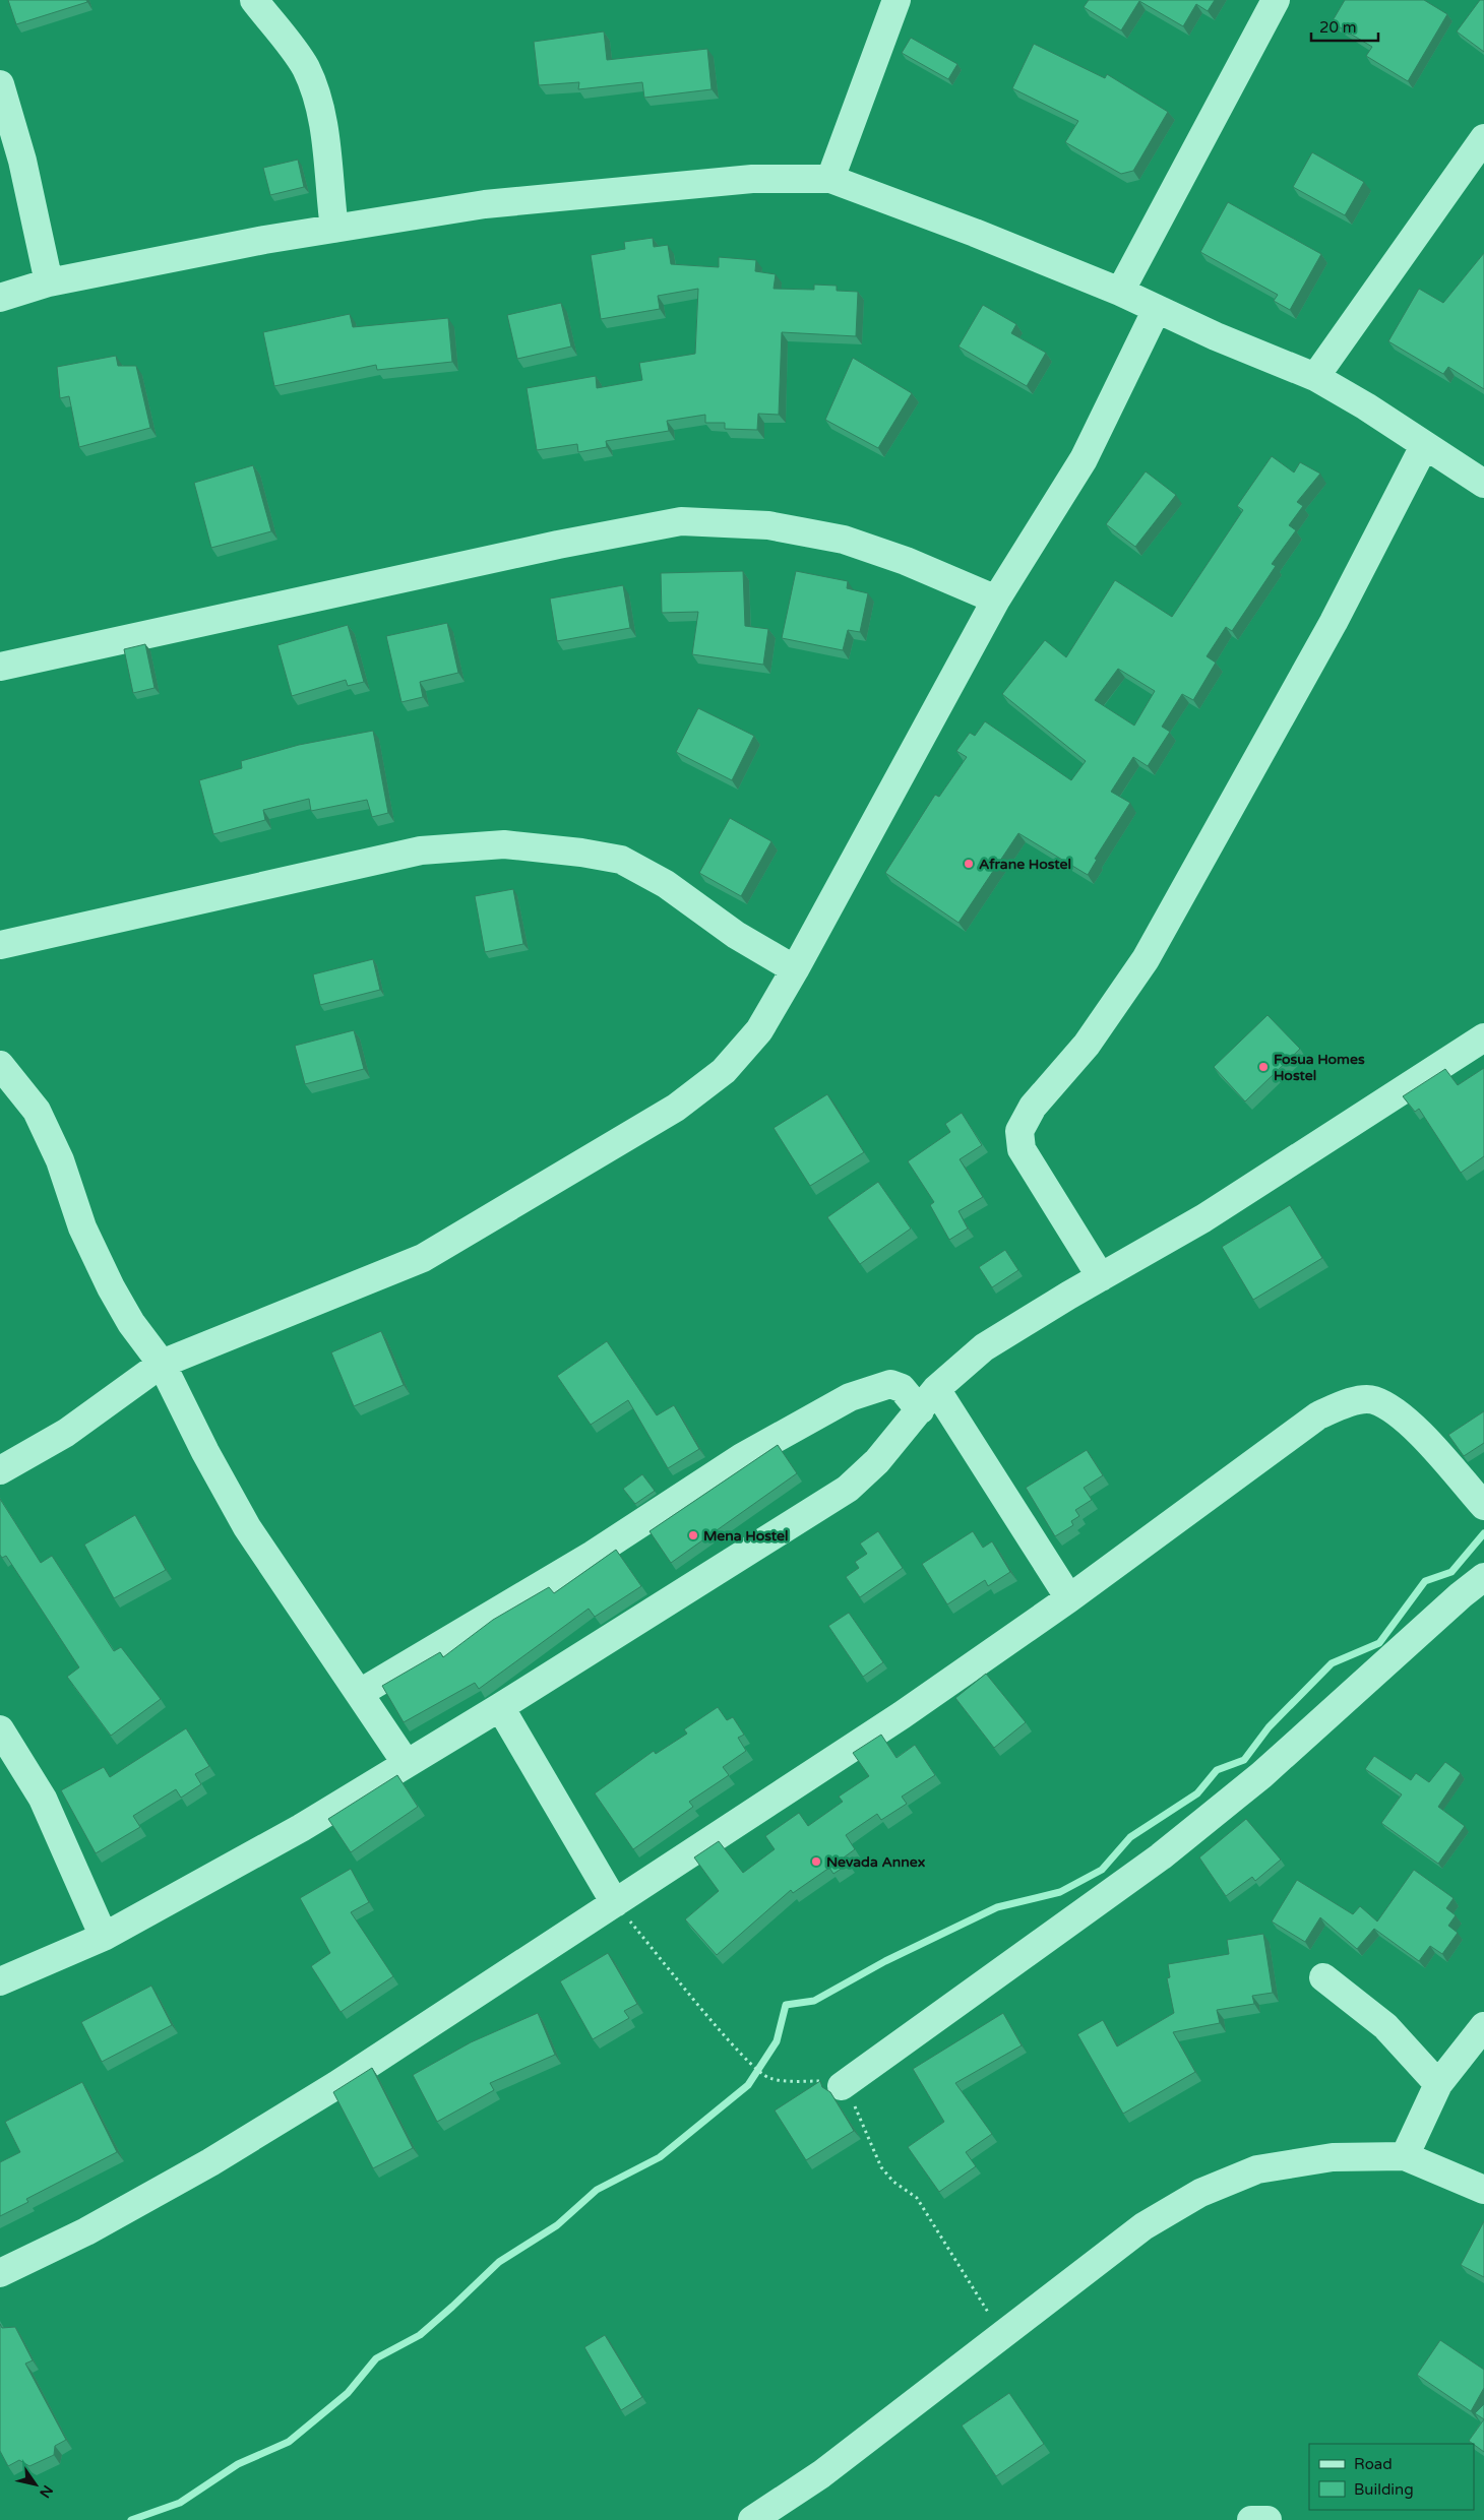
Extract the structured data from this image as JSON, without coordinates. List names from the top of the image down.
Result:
{
  "places": [
    "Afrane Hostel",
    "Fosua Homes Hostel",
    "Mena Hostel",
    "Nevada Annex"
  ],
  "legend": ["Road", "Building"],
  "scale_bar": "20 m",
  "north": "bottom right"
}
